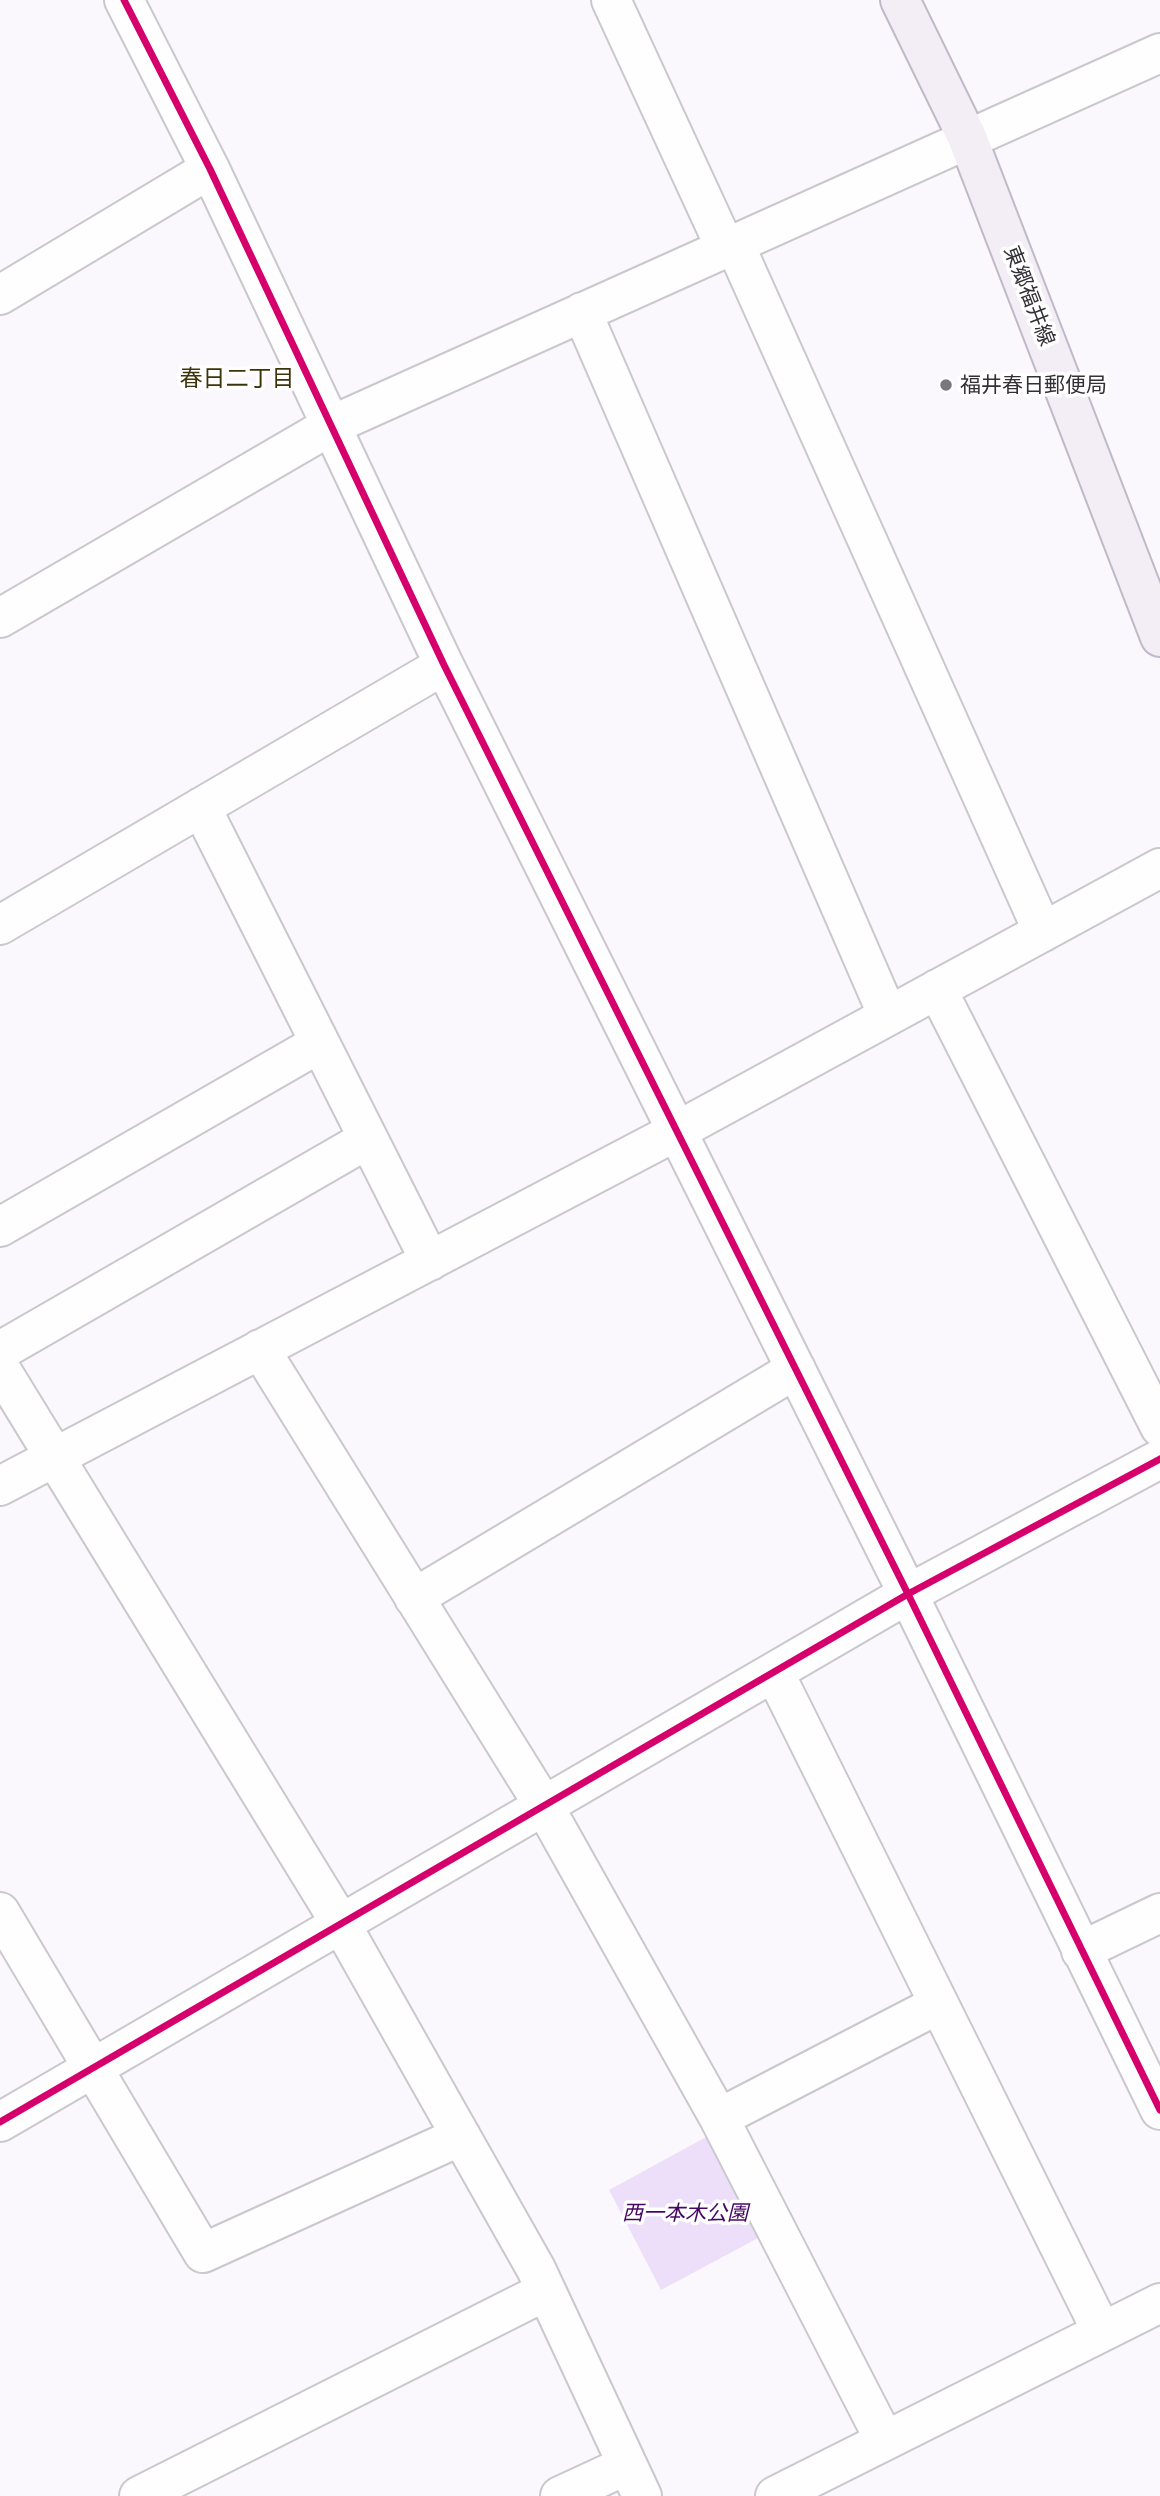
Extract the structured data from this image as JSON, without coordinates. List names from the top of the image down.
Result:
{
  "streets": {
    "main road": ["東郷福井線"]
  },
  "districts": ["春日二丁目"],
  "parks": ["西一本木公園"],
  "places": ["福井春日郵便局"]
}
